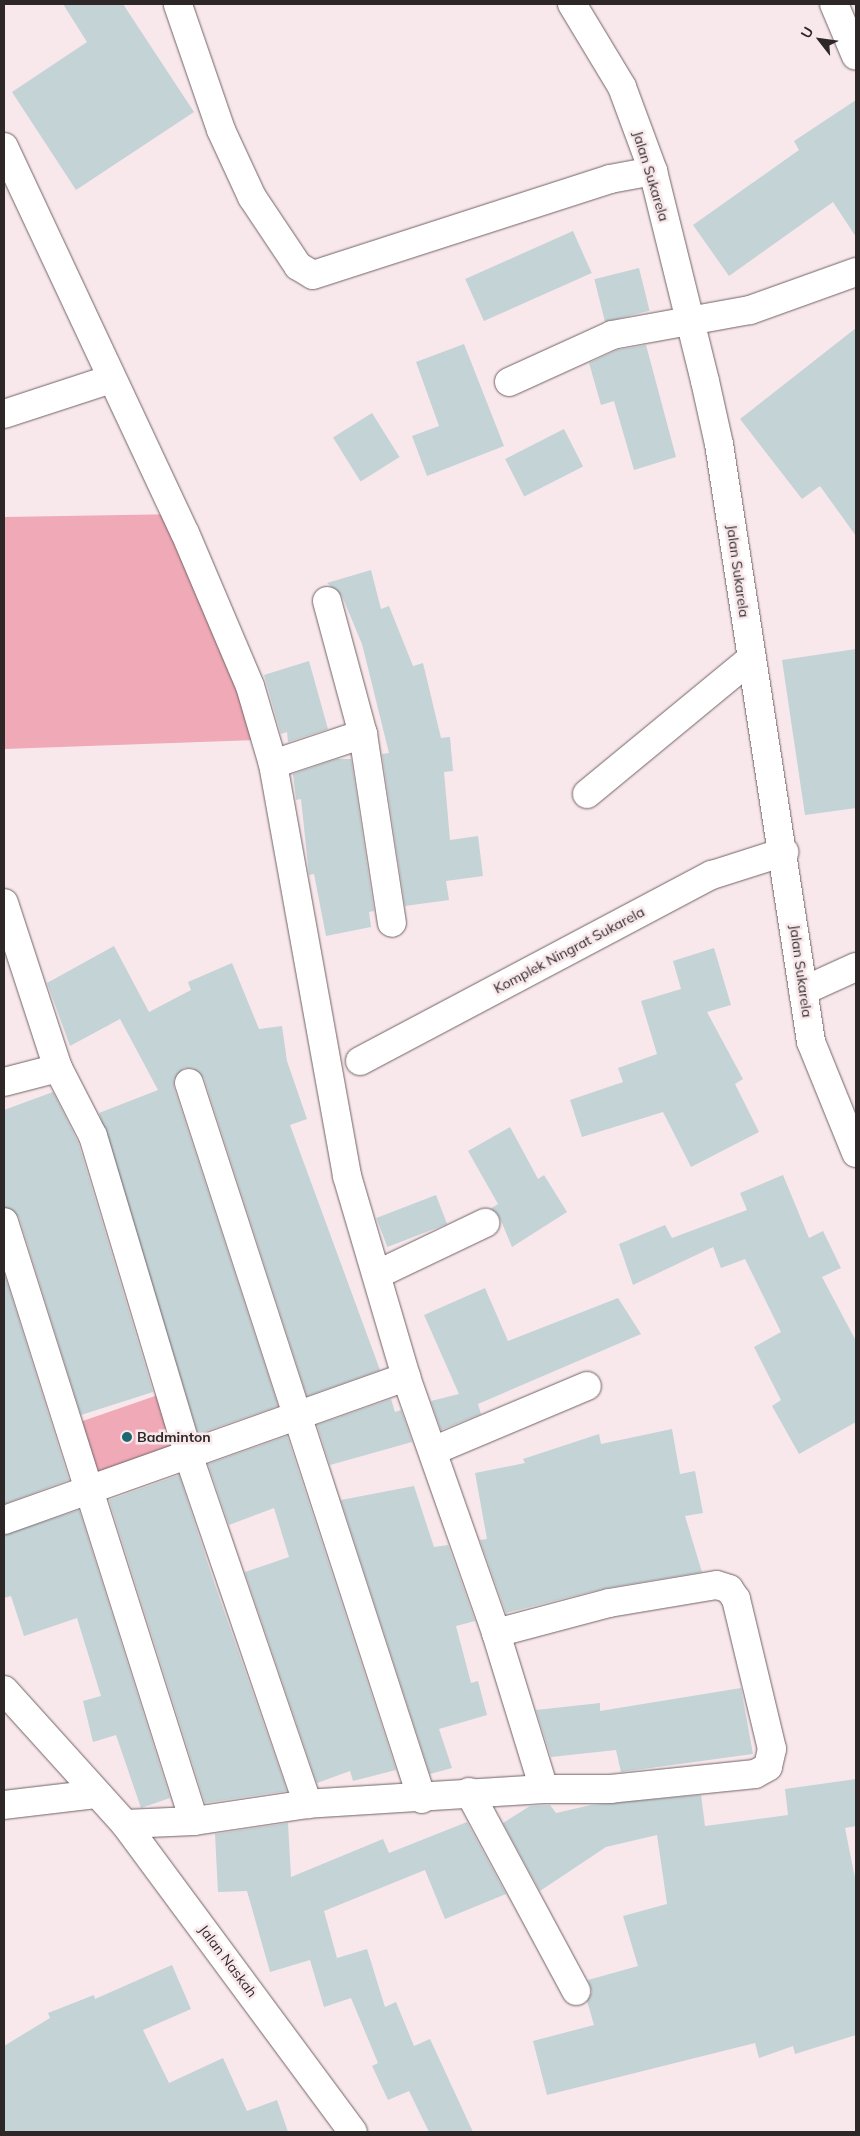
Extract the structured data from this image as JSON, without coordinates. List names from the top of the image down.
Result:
{
  "streets": {
    "street": ["Jalan Sukarela", "Komplek Ningrat Sukarela", "Jalan Naskah"]
  },
  "crossings": [
    ["Jalan Sukarela", "Komplek Ningrat Sukarela"]
  ],
  "places": ["Badminton"],
  "north": "top left"
}
